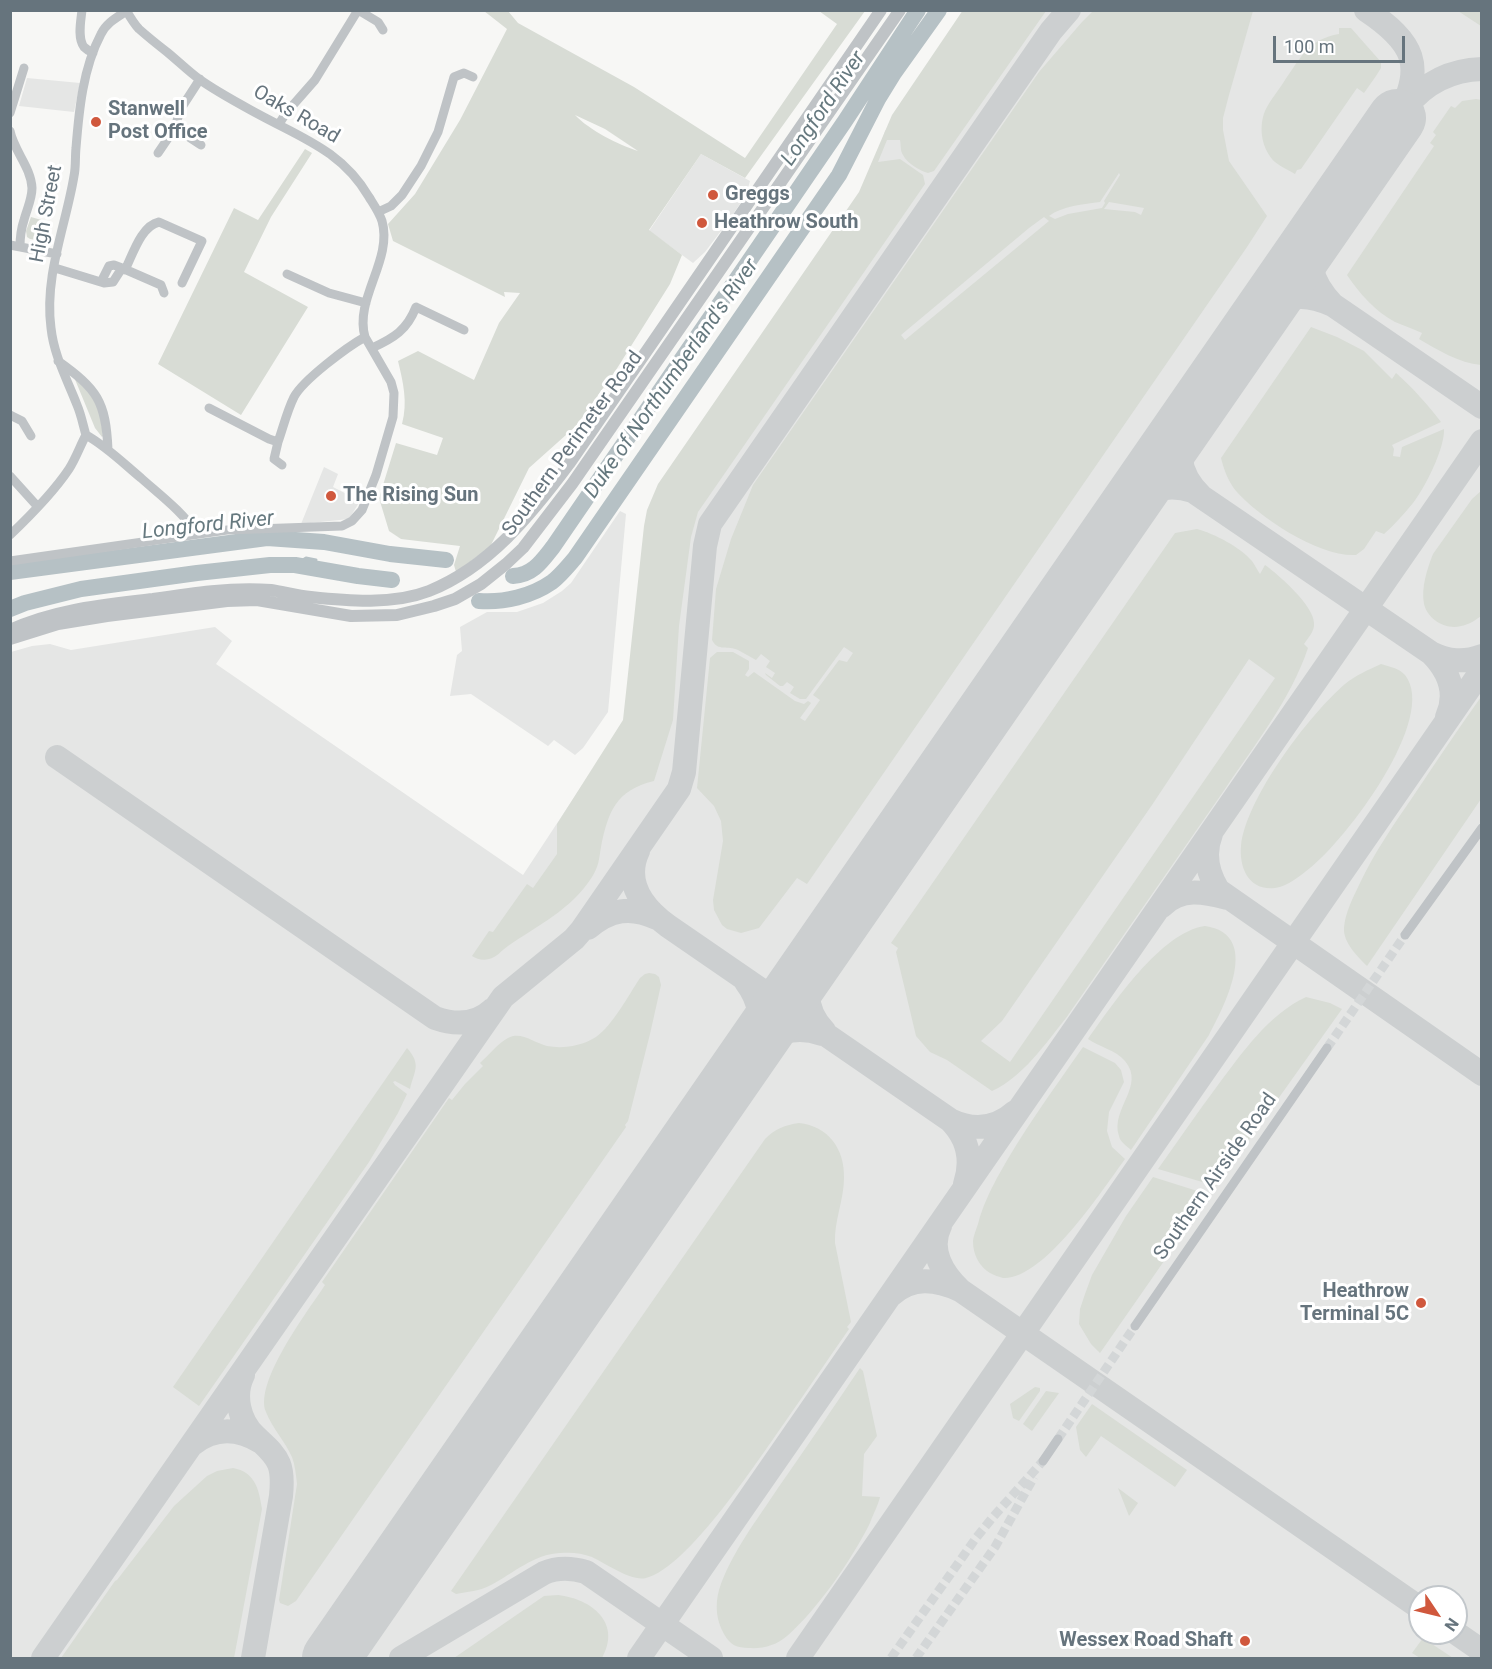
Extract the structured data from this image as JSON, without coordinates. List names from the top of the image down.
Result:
{
  "streets": {
    "street": [
      "Oaks Road",
      "High Street",
      "Southern Perimeter Road",
      "Southern Airside Road"
    ]
  },
  "crossings": [
    ["Oaks Road", "High Street"]
  ],
  "water": ["Longford River", "Duke of Northumberland's River"],
  "places": [
    "Stanwell Post Office",
    "Greggs",
    "Heathrow South",
    "The Rising Sun",
    "Heathrow Terminal 5C",
    "Wessex Road Shaft"
  ],
  "scale_bar": "100 m",
  "north": "bottom right"
}
